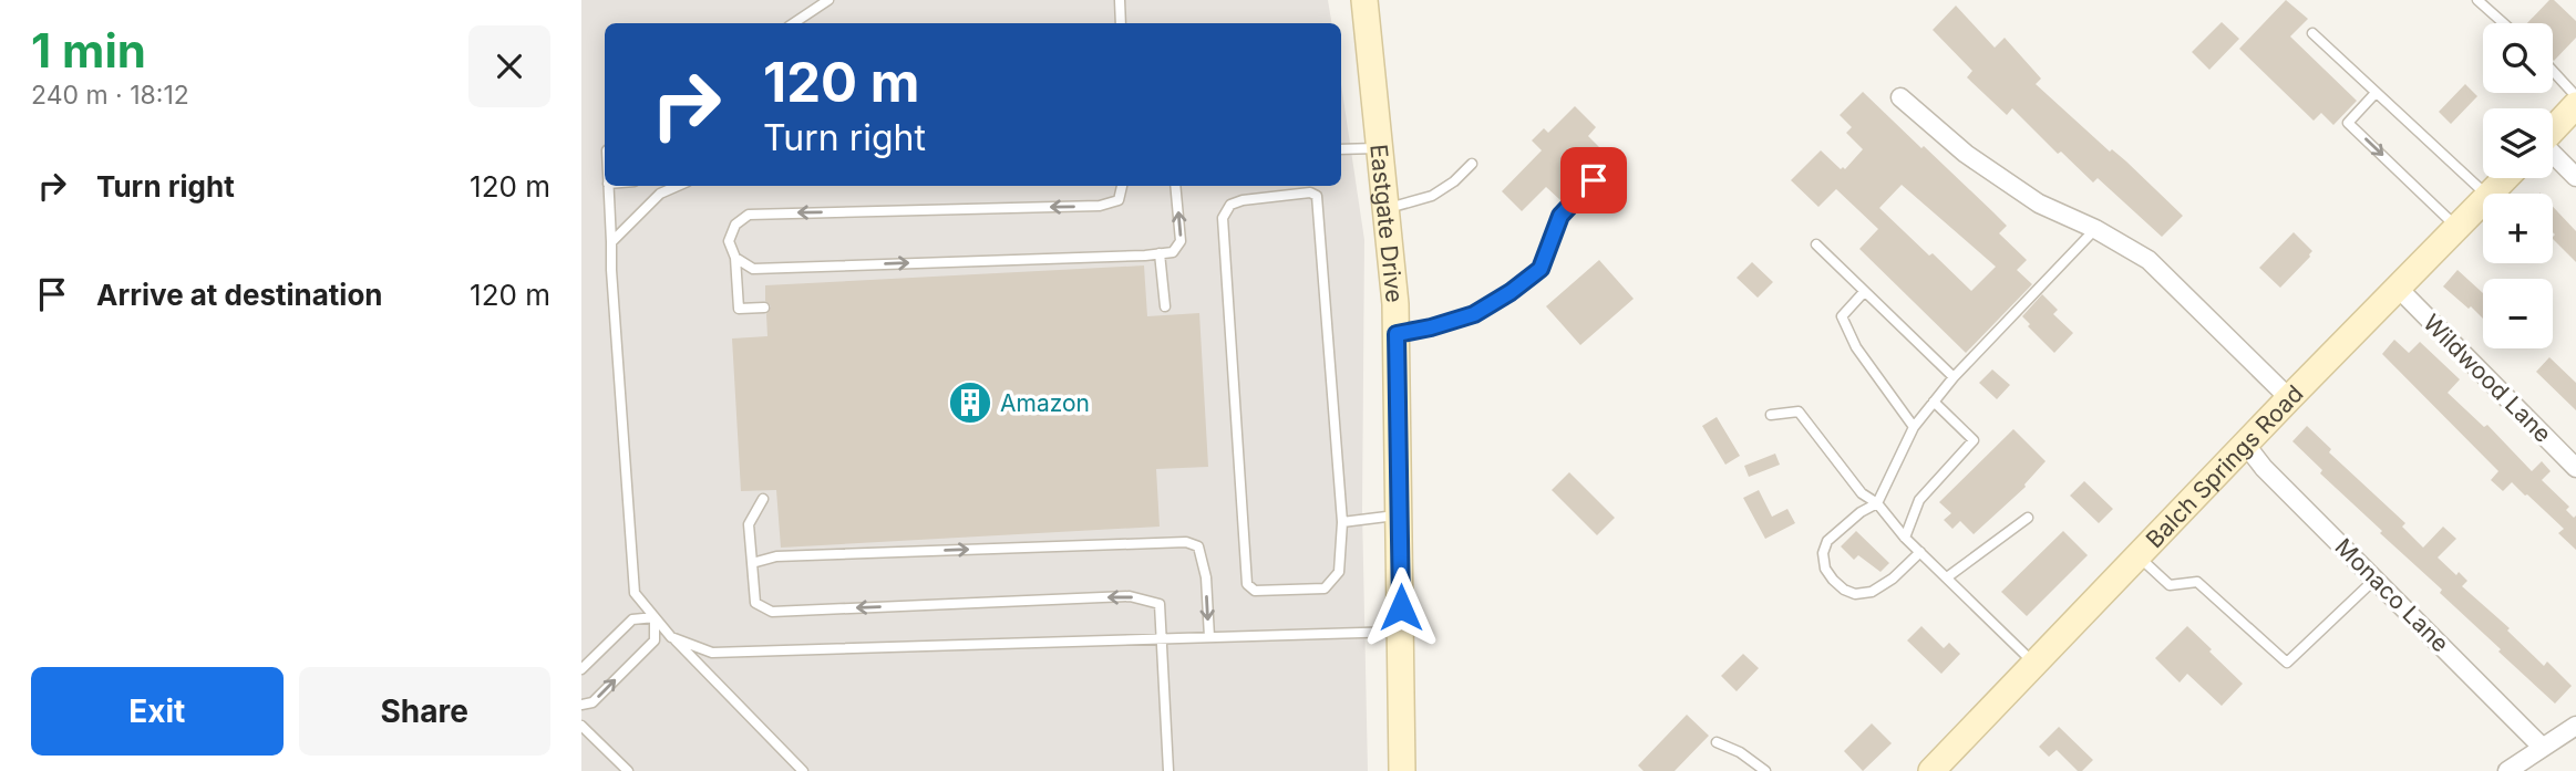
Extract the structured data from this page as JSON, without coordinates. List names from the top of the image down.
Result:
{
  "streets": {
    "street": [
      "Eastgate Drive",
      "Wildwood Lane",
      "Balch Springs Road",
      "Monaco Lane"
    ]
  },
  "crossings": [
    ["Wildwood Lane", "Balch Springs Road"],
    ["Balch Springs Road", "Monaco Lane"]
  ],
  "places": {
    "building": ["Amazon"]
  },
  "page": {
    "heading": ["1 min", "240 m · 18:12"],
    "map_buttons": ["+", "−"],
    "turn": ["120 m", "Turn right"],
    "list": [
      {
        "name": "Turn right",
        "value": "120 m"
      },
      {
        "name": "Arrive at destination",
        "value": "120 m"
      }
    ],
    "buttons": ["Exit", "Share"]
  }
}
